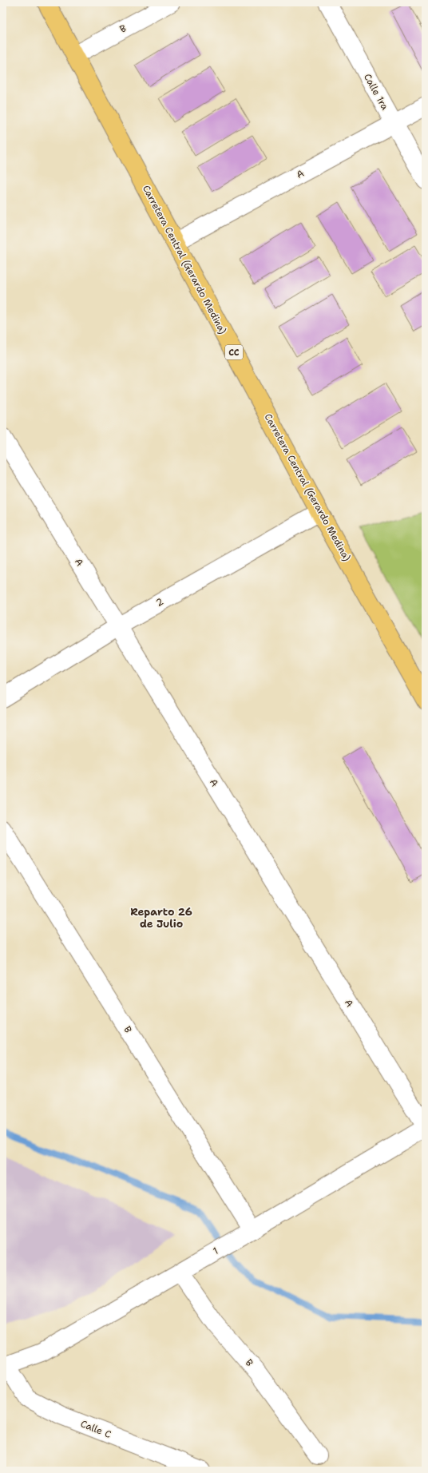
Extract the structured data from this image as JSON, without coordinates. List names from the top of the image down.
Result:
{
  "streets": {
    "main road": ["Carretera Central (Gerardo Medina)", "CC"],
    "street": [
      "B",
      "Calle 1ra",
      "A",
      "2",
      "1",
      "Calle C"
    ]
  },
  "crossings": [
    ["B", "Carretera Central (Gerardo Medina)"],
    ["B", "1"],
    ["Calle 1ra", "A"],
    ["A", "Carretera Central (Gerardo Medina)"],
    ["A", "2"],
    ["A", "1"],
    ["Carretera Central (Gerardo Medina)", "2"],
    ["1", "Calle C"]
  ],
  "districts": ["Reparto 26 de Julio"]
}
